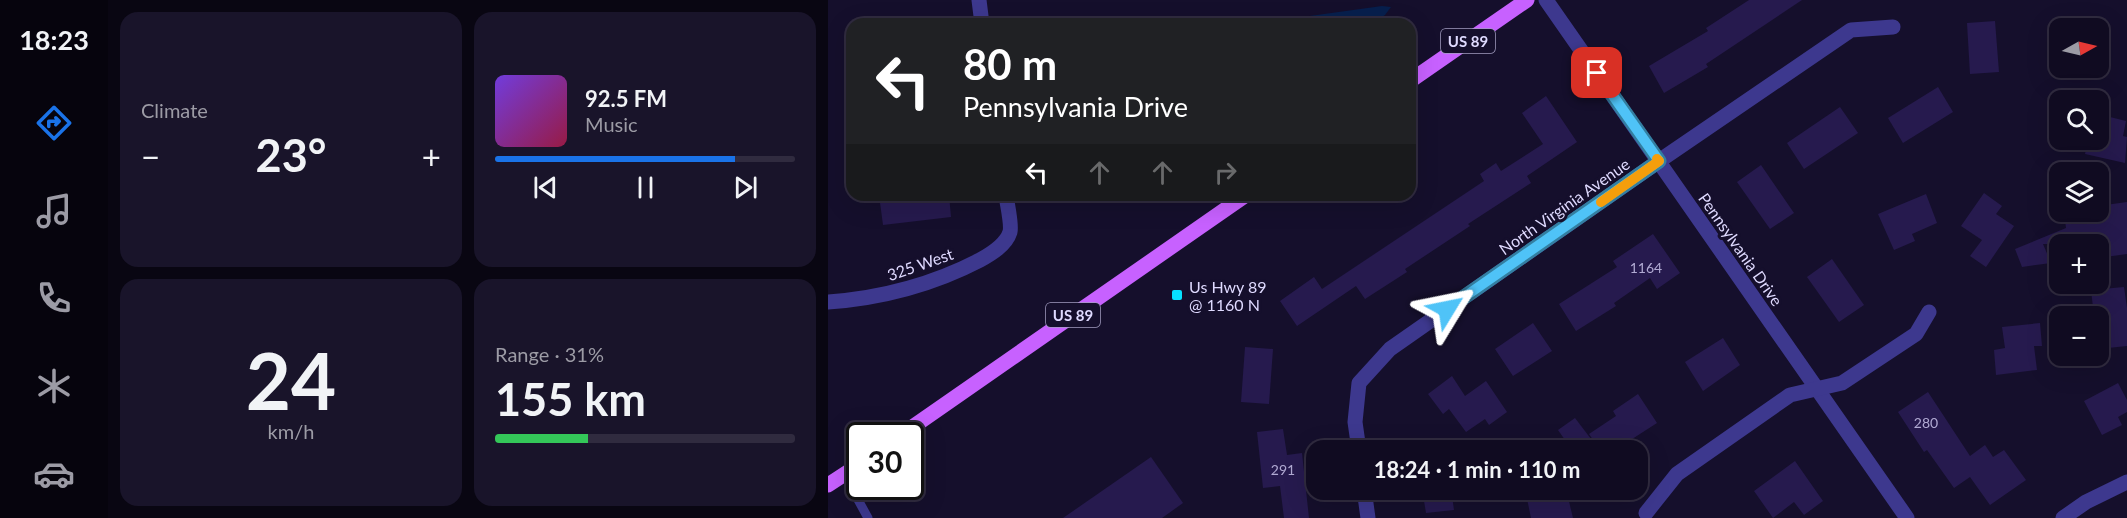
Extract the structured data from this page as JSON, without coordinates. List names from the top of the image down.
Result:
{
  "streets": {
    "main road": ["US 89"],
    "street": ["North Virginia Avenue", "Pennsylvania Drive", "325 West"]
  },
  "crossings": [
    ["North Virginia Avenue", "Pennsylvania Drive"]
  ],
  "places": {
    "transit": ["Us Hwy 89 @ 1160 N"]
  },
  "house_numbers": ["1164", "280", "291"],
  "north": "right",
  "page": {
    "tabs": "18:23",
    "tile": [
      "Climate",
      ["24", "km/h"],
      ["Range · 31%", "155 km"]
    ],
    "map_buttons": ["+", "−"],
    "turn": ["80 m", "Pennsylvania Drive"],
    "song": ["92.5 FM", "Music"],
    "heat": ["−", "23°", "+"],
    "limit": "30",
    "trip": "18:24 · 1 min · 110 m"
  }
}
